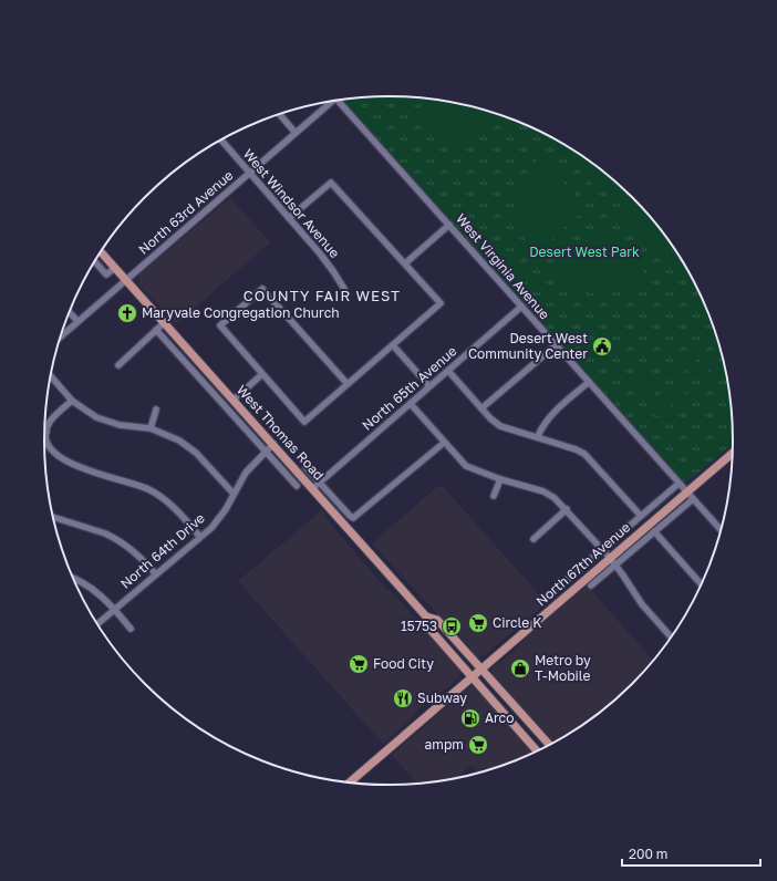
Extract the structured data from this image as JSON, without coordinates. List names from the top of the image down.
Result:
{
  "streets": {
    "main road": ["West Thomas Road", "North 67th Avenue"],
    "street": [
      "West Windsor Avenue",
      "North 63rd Avenue",
      "West Virginia Avenue",
      "North 65th Avenue",
      "North 64th Drive"
    ]
  },
  "crossings": [
    ["West Windsor Avenue", "North 63rd Avenue"],
    ["North 63rd Avenue", "West Thomas Road"],
    ["West Virginia Avenue", "North 65th Avenue"],
    ["West Virginia Avenue", "North 67th Avenue"],
    ["North 65th Avenue", "West Thomas Road"],
    ["West Thomas Road", "North 64th Drive"],
    ["West Thomas Road", "North 67th Avenue"]
  ],
  "districts": ["COUNTY FAIR WEST"],
  "parks": ["Desert West Park"],
  "places": {
    "church": ["Maryvale Congregation Church"],
    "public building": ["Desert West Community Center"],
    "supermarket": ["Circle K", "Food City", "ampm"],
    "bus stop": ["15753"],
    "shop": ["Metro by T-Mobile"],
    "restaurant": ["Subway"],
    "fuel station": ["Arco"]
  },
  "scale_bar": "200 m"
}
